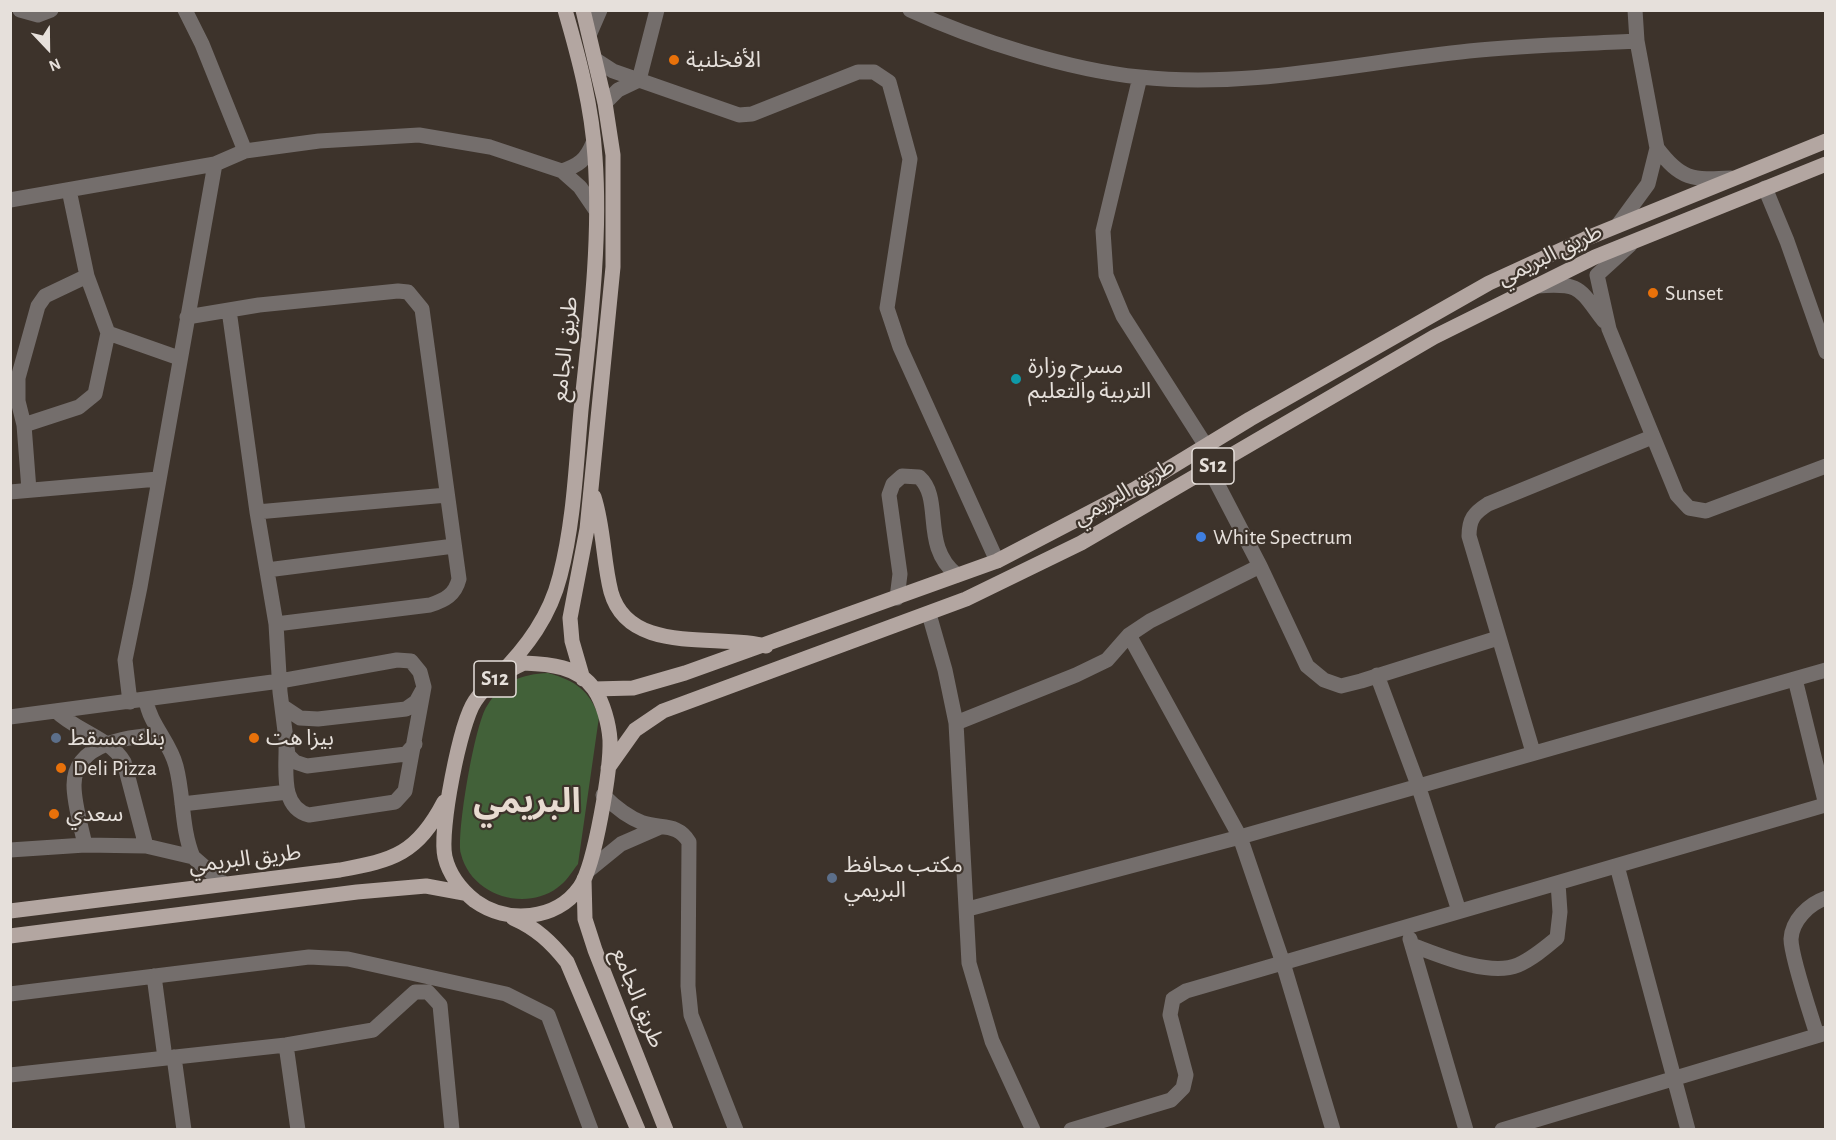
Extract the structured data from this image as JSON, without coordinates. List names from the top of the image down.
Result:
{
  "streets": {
    "main road": ["طريق البريمي", "طريق الجامع", "S12"]
  },
  "crossings": [
    ["طريق البريمي", "طريق الجامع"],
    ["طريق البريمي", "S12"],
    ["طريق الجامع", "S12"]
  ],
  "districts": ["البريمي"],
  "places": [
    "الأفخلنية",
    "Sunset",
    "مسرح وزارة التربية والتعليم",
    "White Spectrum",
    "بنك مسقط",
    "بيزا ه‍ت",
    "Deli Pizza",
    "سعدي",
    "مكتب محافظ البريمي"
  ],
  "north": "bottom"
}
